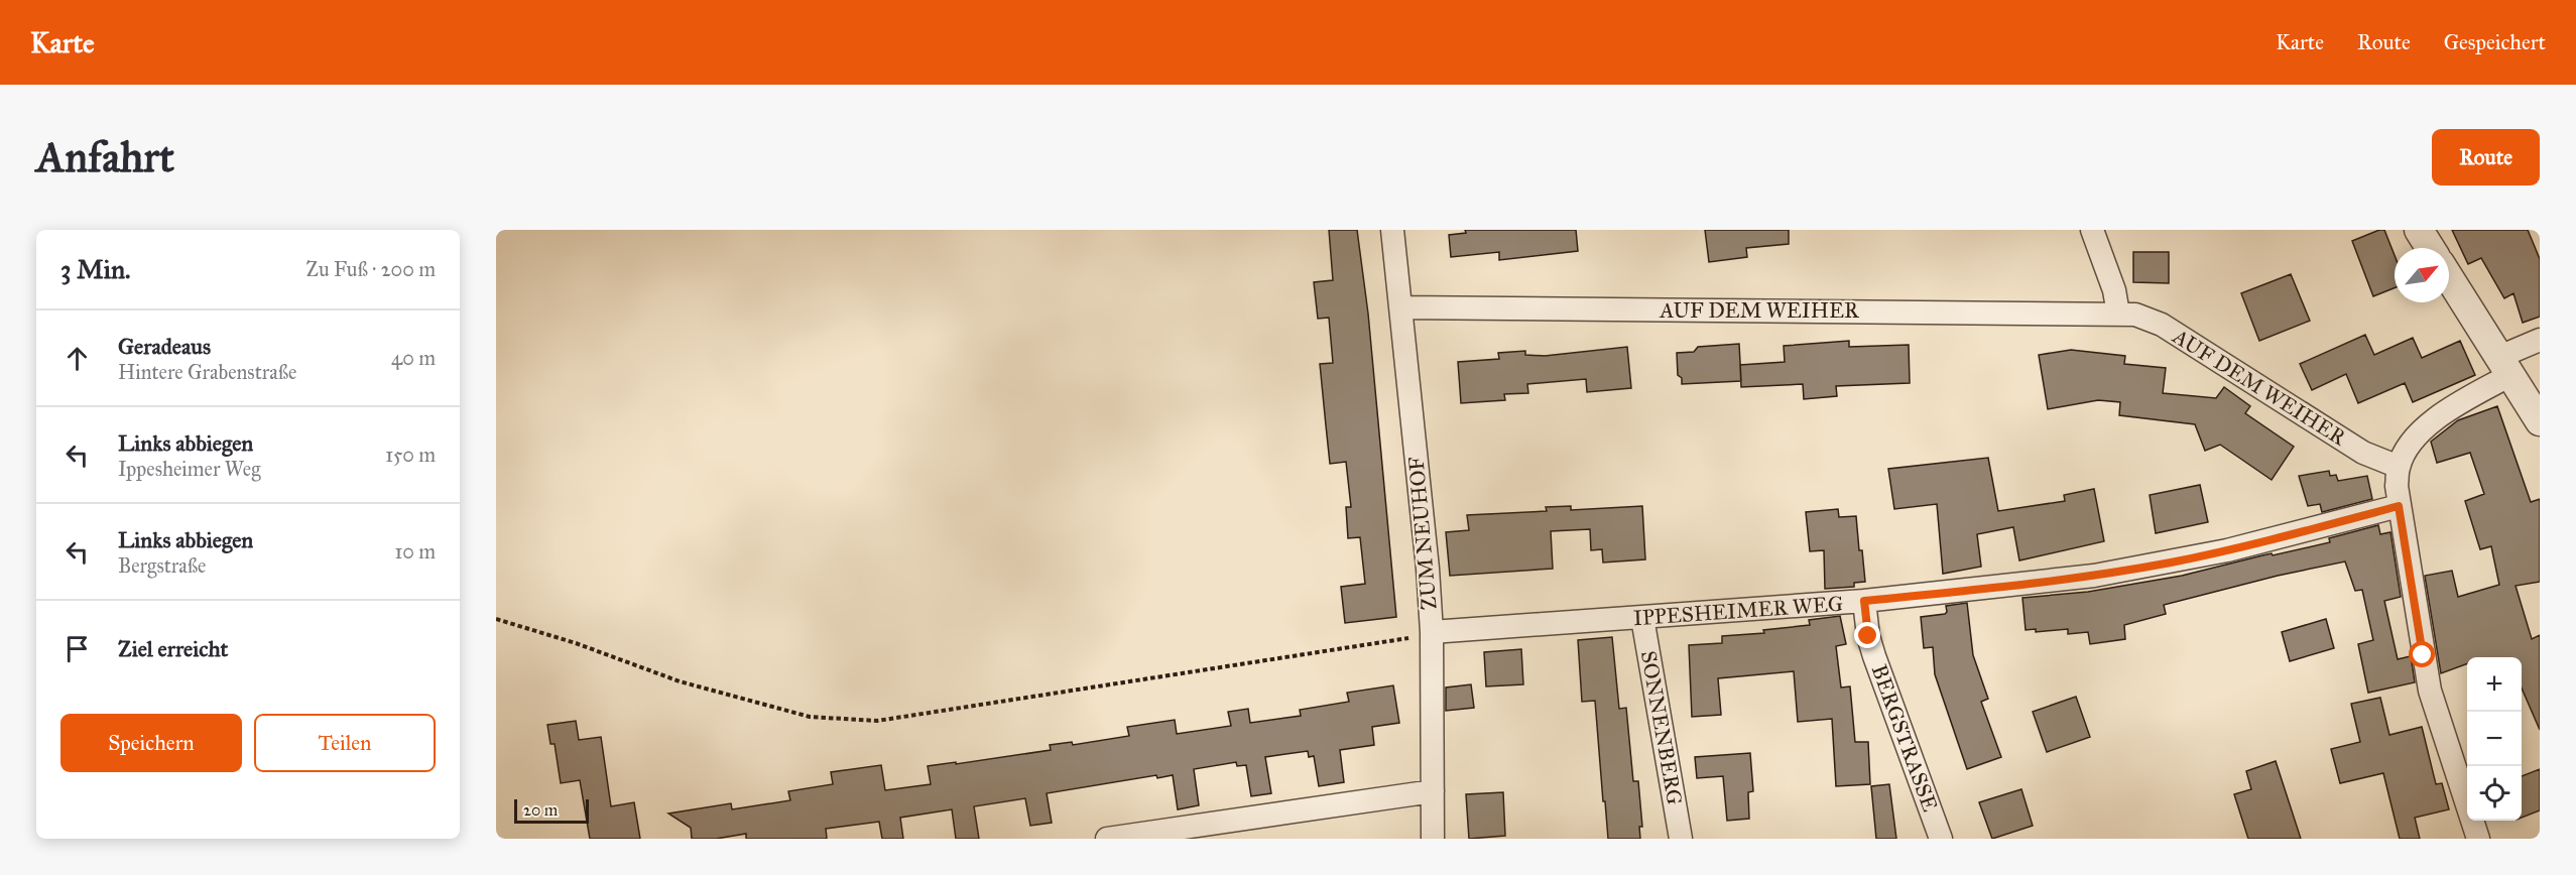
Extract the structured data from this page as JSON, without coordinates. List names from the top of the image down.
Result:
{
  "streets": {
    "street": [
      "AUF DEM WEIHER",
      "ZUM NEUHOF",
      "IPPESHEIMER WEG",
      "SONNENBERG",
      "BERGSTRASSE"
    ]
  },
  "crossings": [
    ["AUF DEM WEIHER", "ZUM NEUHOF"],
    ["ZUM NEUHOF", "IPPESHEIMER WEG"],
    ["IPPESHEIMER WEG", "SONNENBERG"],
    ["IPPESHEIMER WEG", "BERGSTRASSE"]
  ],
  "scale_bar": "20 m",
  "north": "top right",
  "page": {
    "header": "Karte",
    "nav": ["Karte", "Route", "Gespeichert"],
    "buttons": [
      "Route",
      ["Speichern", "Teilen"]
    ],
    "title": "Anfahrt",
    "heading": ["3 Min.", "Zu Fuß · 200 m"],
    "list": [
      ["Geradeaus", "Hintere Grabenstraße", "40 m"],
      ["Links abbiegen", "Ippesheimer Weg", "150 m"],
      ["Links abbiegen", "Bergstraße", "10 m"],
      "Ziel erreicht"
    ],
    "map_buttons": ["+", "−"],
    "scale": "20 m"
  }
}
